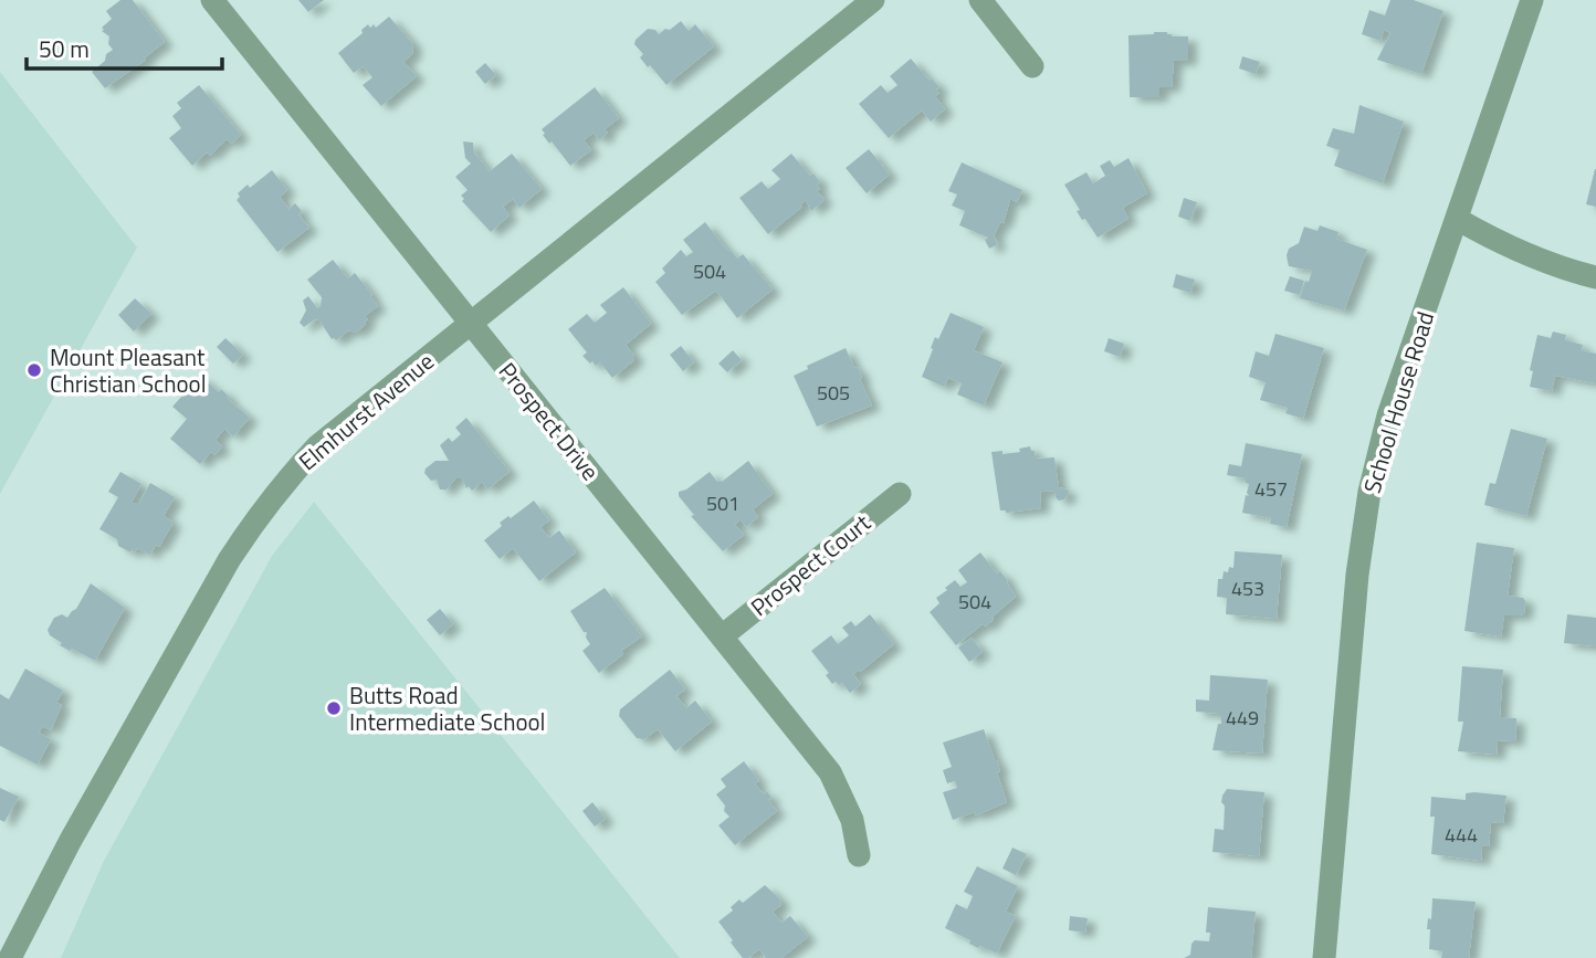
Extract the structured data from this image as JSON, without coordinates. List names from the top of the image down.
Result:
{
  "streets": {
    "street": [
      "School House Road",
      "Elmhurst Avenue",
      "Prospect Drive",
      "Prospect Court"
    ]
  },
  "crossings": [
    ["Elmhurst Avenue", "Prospect Drive"],
    ["Prospect Drive", "Prospect Court"]
  ],
  "places": ["Mount Pleasant Christian School", "Butts Road Intermediate School"],
  "house_numbers": [
    "504",
    "505",
    "457",
    "501",
    "453",
    "504",
    "449",
    "444"
  ],
  "scale_bar": "50 m"
}
